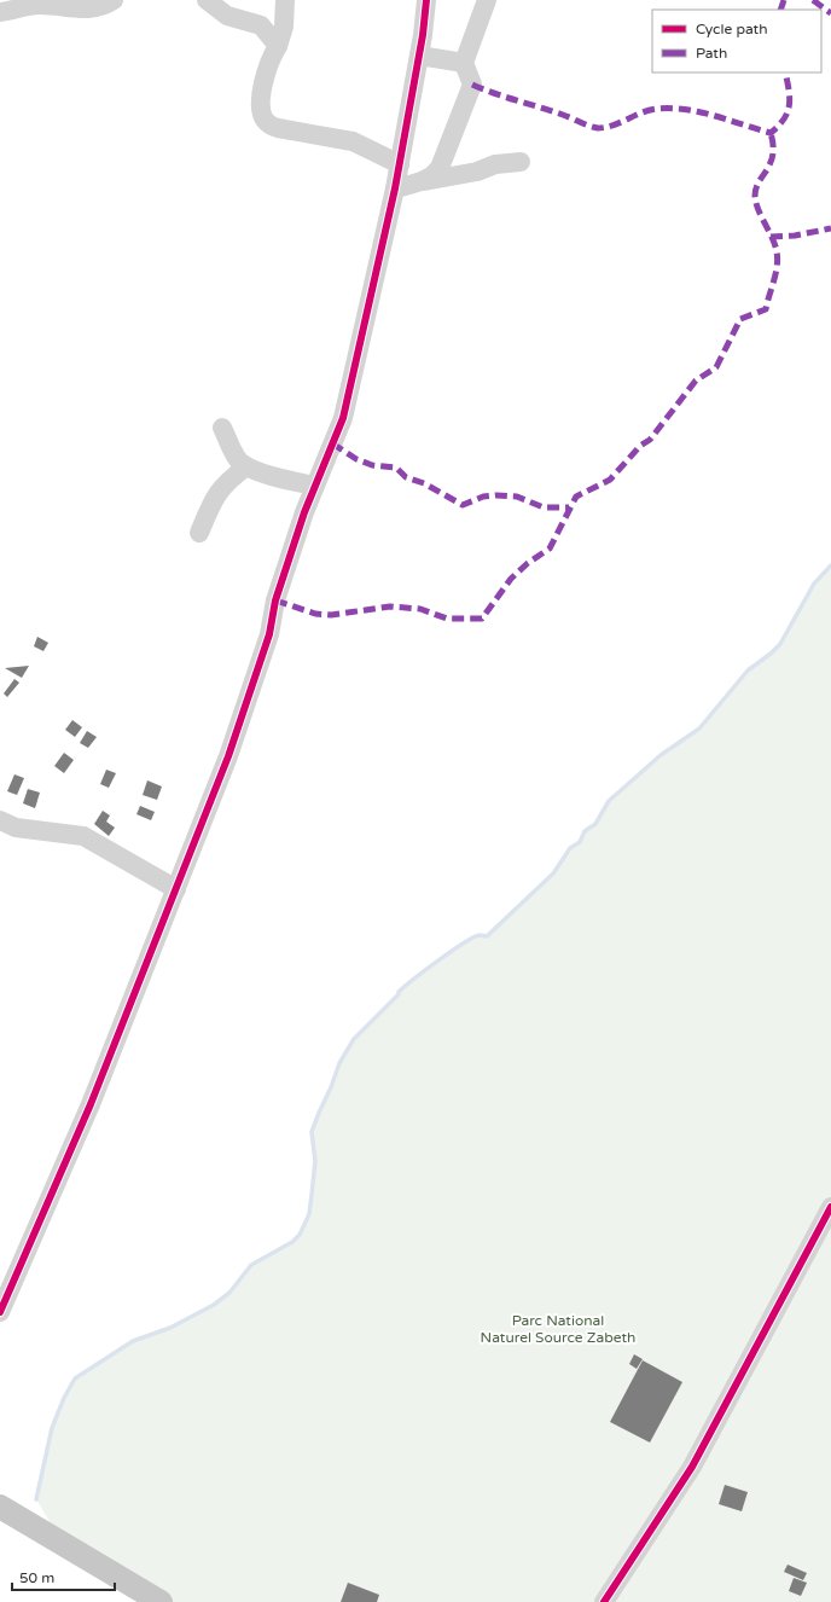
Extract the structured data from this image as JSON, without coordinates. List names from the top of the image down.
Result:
{
  "parks": ["Parc National Naturel Source Zabeth"],
  "legend": ["Cycle path", "Path"],
  "scale_bar": "50 m"
}
